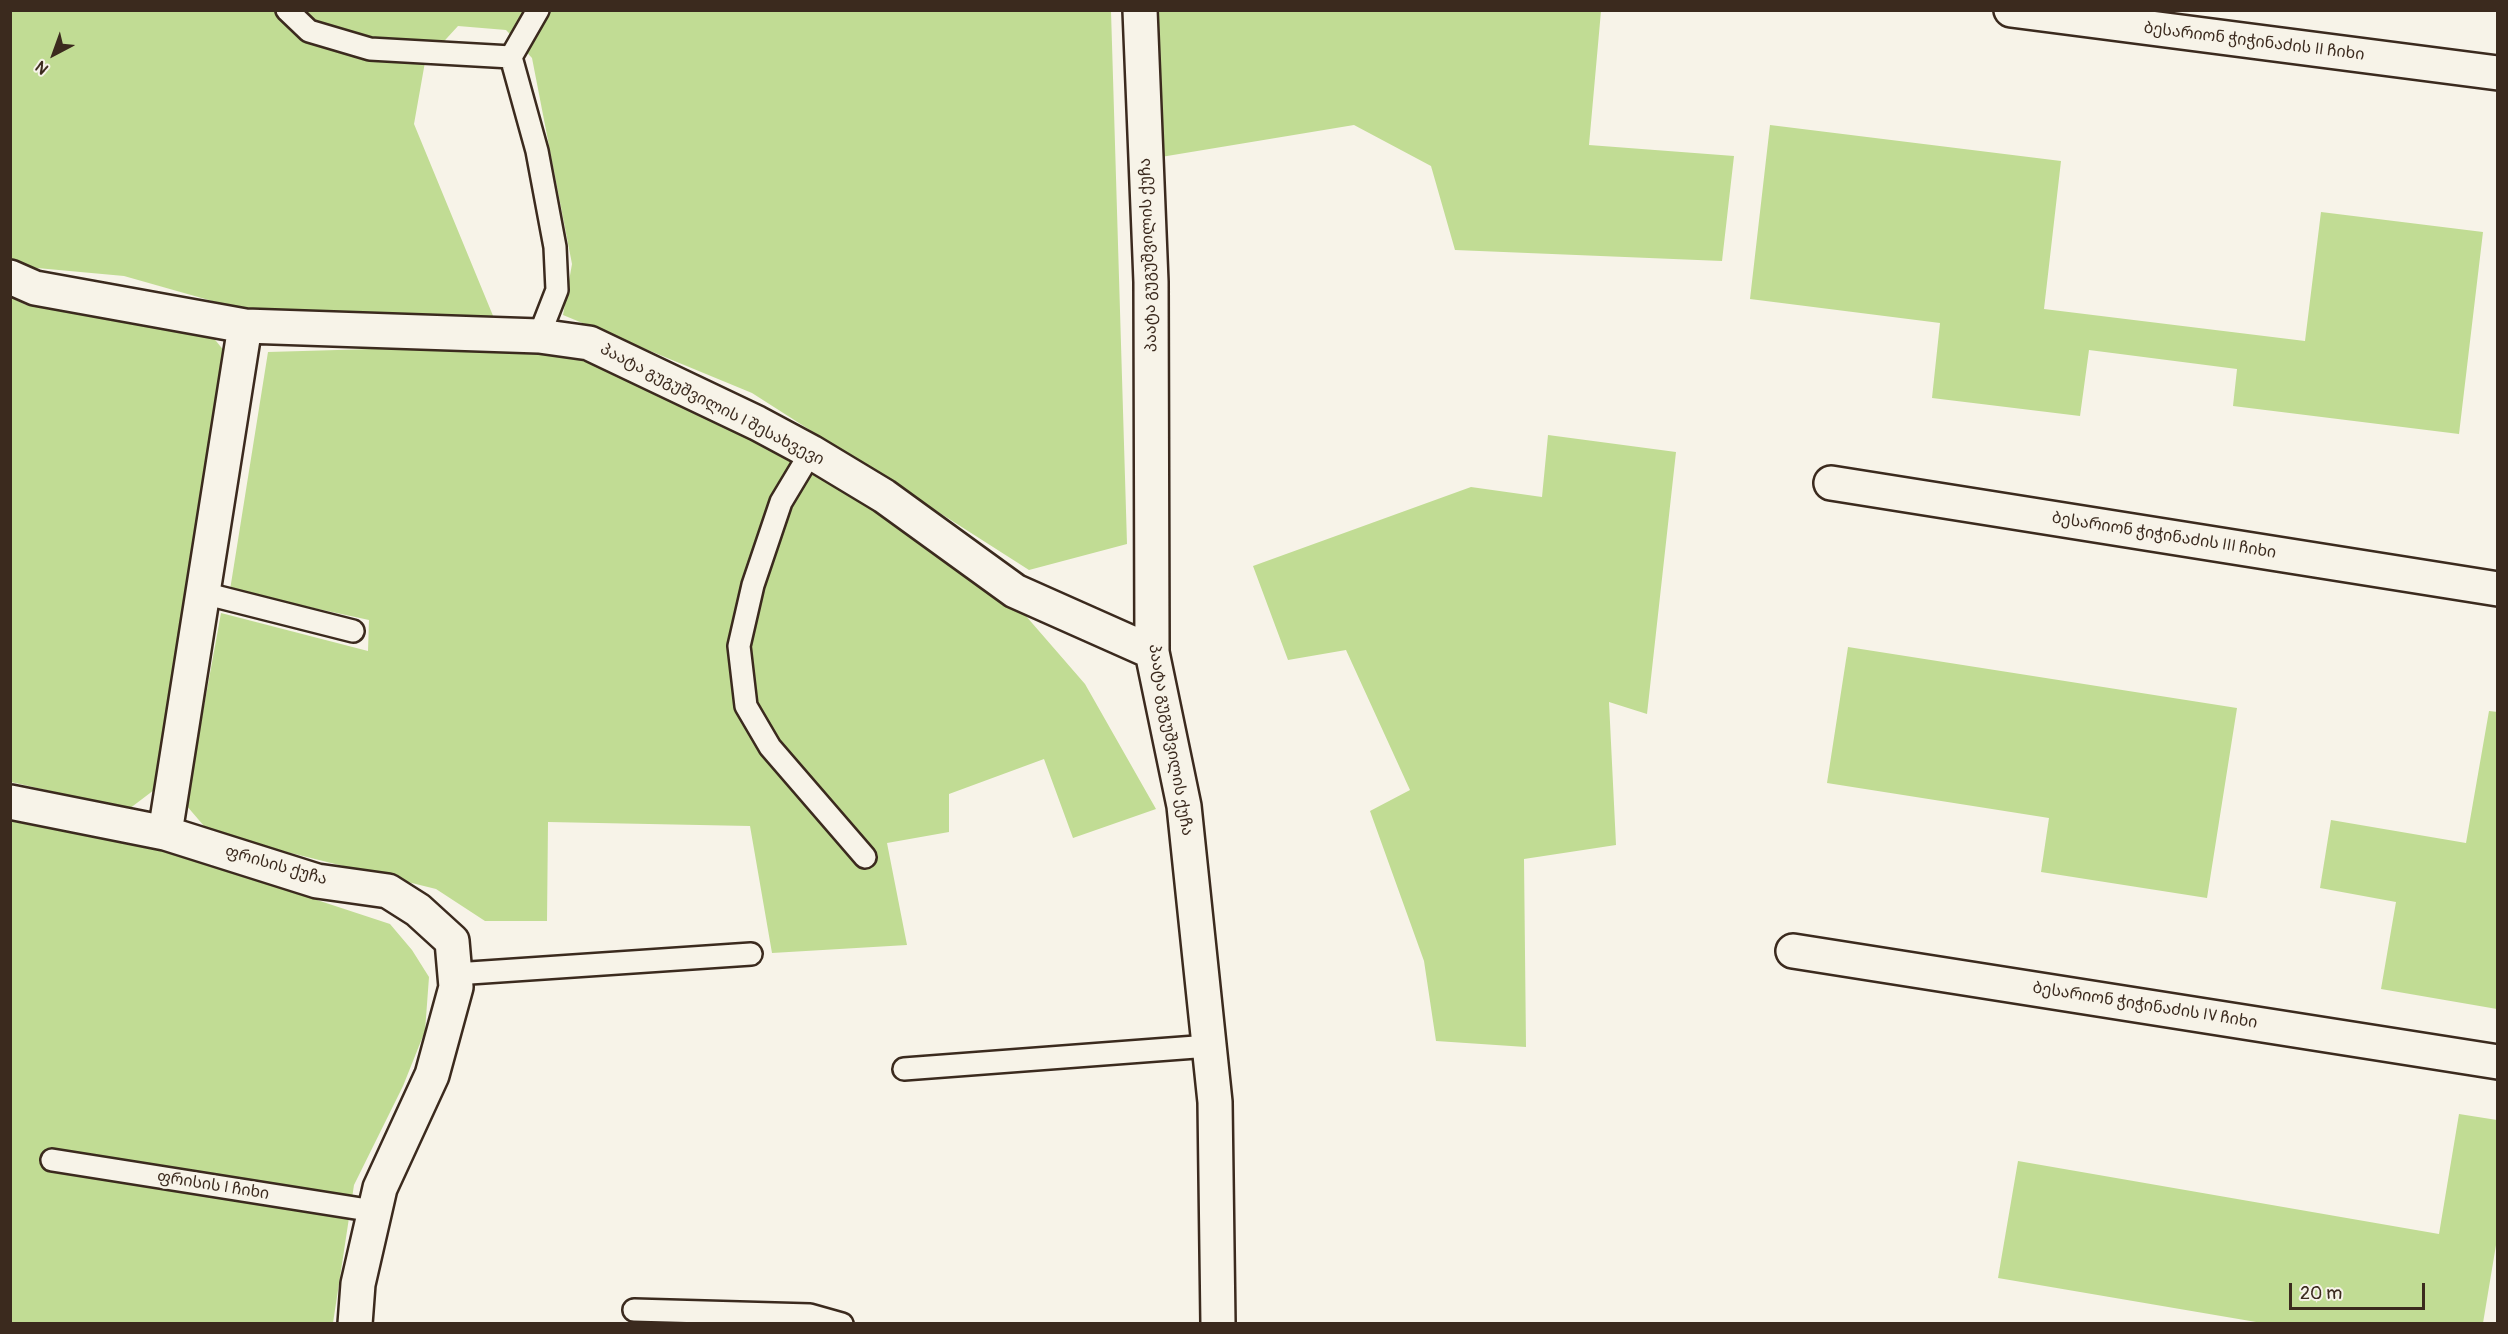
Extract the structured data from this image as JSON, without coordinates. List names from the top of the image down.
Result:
{
  "streets": {
    "street": [
      "ბესარიონ ჭიჭინაძის II ჩიხი",
      "პაატა გუგუშვილის ქუჩა",
      "პაატა გუგუშვილის I შესახვევი",
      "ბესარიონ ჭიჭინაძის III ჩიხი",
      "ფრისის ქუჩა",
      "ბესარიონ ჭიჭინაძის IV ჩიხი"
    ],
    "lane": ["ფრისის I ჩიხი"]
  },
  "crossings": [
    ["პაატა გუგუშვილის ქუჩა", "პაატა გუგუშვილის I შესახვევი"],
    ["ფრისის ქუჩა", "ფრისის I ჩიხი"]
  ],
  "scale_bar": "20 m",
  "north": "bottom left"
}
